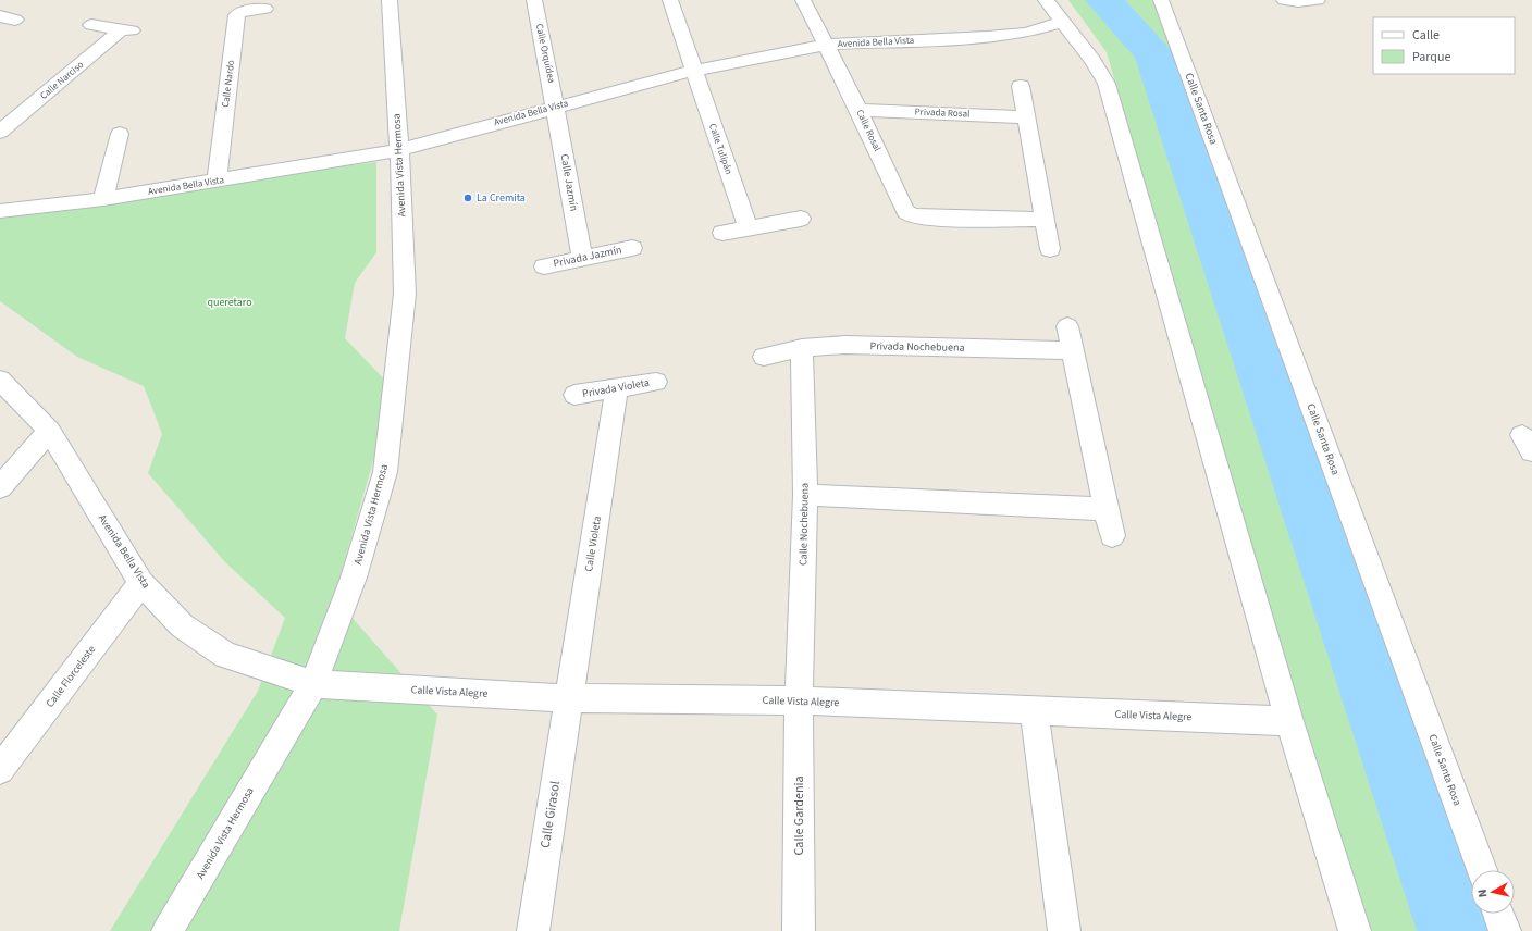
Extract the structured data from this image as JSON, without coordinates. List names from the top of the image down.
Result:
{
  "streets": {
    "street": [
      "Avenida Bella Vista",
      "Calle Orquídea",
      "Calle Narciso",
      "Calle Nardo",
      "Calle Santa Rosa",
      "Privada Rosal",
      "Calle Rosal",
      "Calle Tulipán",
      "Avenida Vista Hermosa",
      "Calle Jazmín",
      "Privada Jazmín",
      "Privada Nochebuena",
      "Privada Violeta",
      "Calle Nochebuena",
      "Calle Violeta",
      "Calle Florceleste",
      "Calle Vista Alegre",
      "Calle Girasol",
      "Calle Gardenia"
    ]
  },
  "crossings": [
    ["Avenida Bella Vista", "Calle Orquídea"],
    ["Avenida Bella Vista", "Calle Nardo"],
    ["Avenida Bella Vista", "Calle Rosal"],
    ["Avenida Bella Vista", "Calle Tulipán"],
    ["Avenida Bella Vista", "Avenida Vista Hermosa"],
    ["Avenida Bella Vista", "Calle Jazmín"],
    ["Avenida Bella Vista", "Calle Florceleste"],
    ["Avenida Bella Vista", "Calle Vista Alegre"],
    ["Calle Orquídea", "Calle Jazmín"],
    ["Privada Rosal", "Calle Rosal"],
    ["Avenida Vista Hermosa", "Calle Vista Alegre"],
    ["Calle Jazmín", "Privada Jazmín"],
    ["Privada Nochebuena", "Calle Nochebuena"],
    ["Privada Violeta", "Calle Violeta"],
    ["Calle Nochebuena", "Calle Vista Alegre"],
    ["Calle Nochebuena", "Calle Gardenia"],
    ["Calle Violeta", "Calle Vista Alegre"],
    ["Calle Violeta", "Calle Girasol"],
    ["Calle Vista Alegre", "Calle Girasol"],
    ["Calle Vista Alegre", "Calle Gardenia"]
  ],
  "parks": ["queretaro"],
  "places": ["La Cremita"],
  "legend": ["Calle", "Parque"],
  "north": "left"
}
